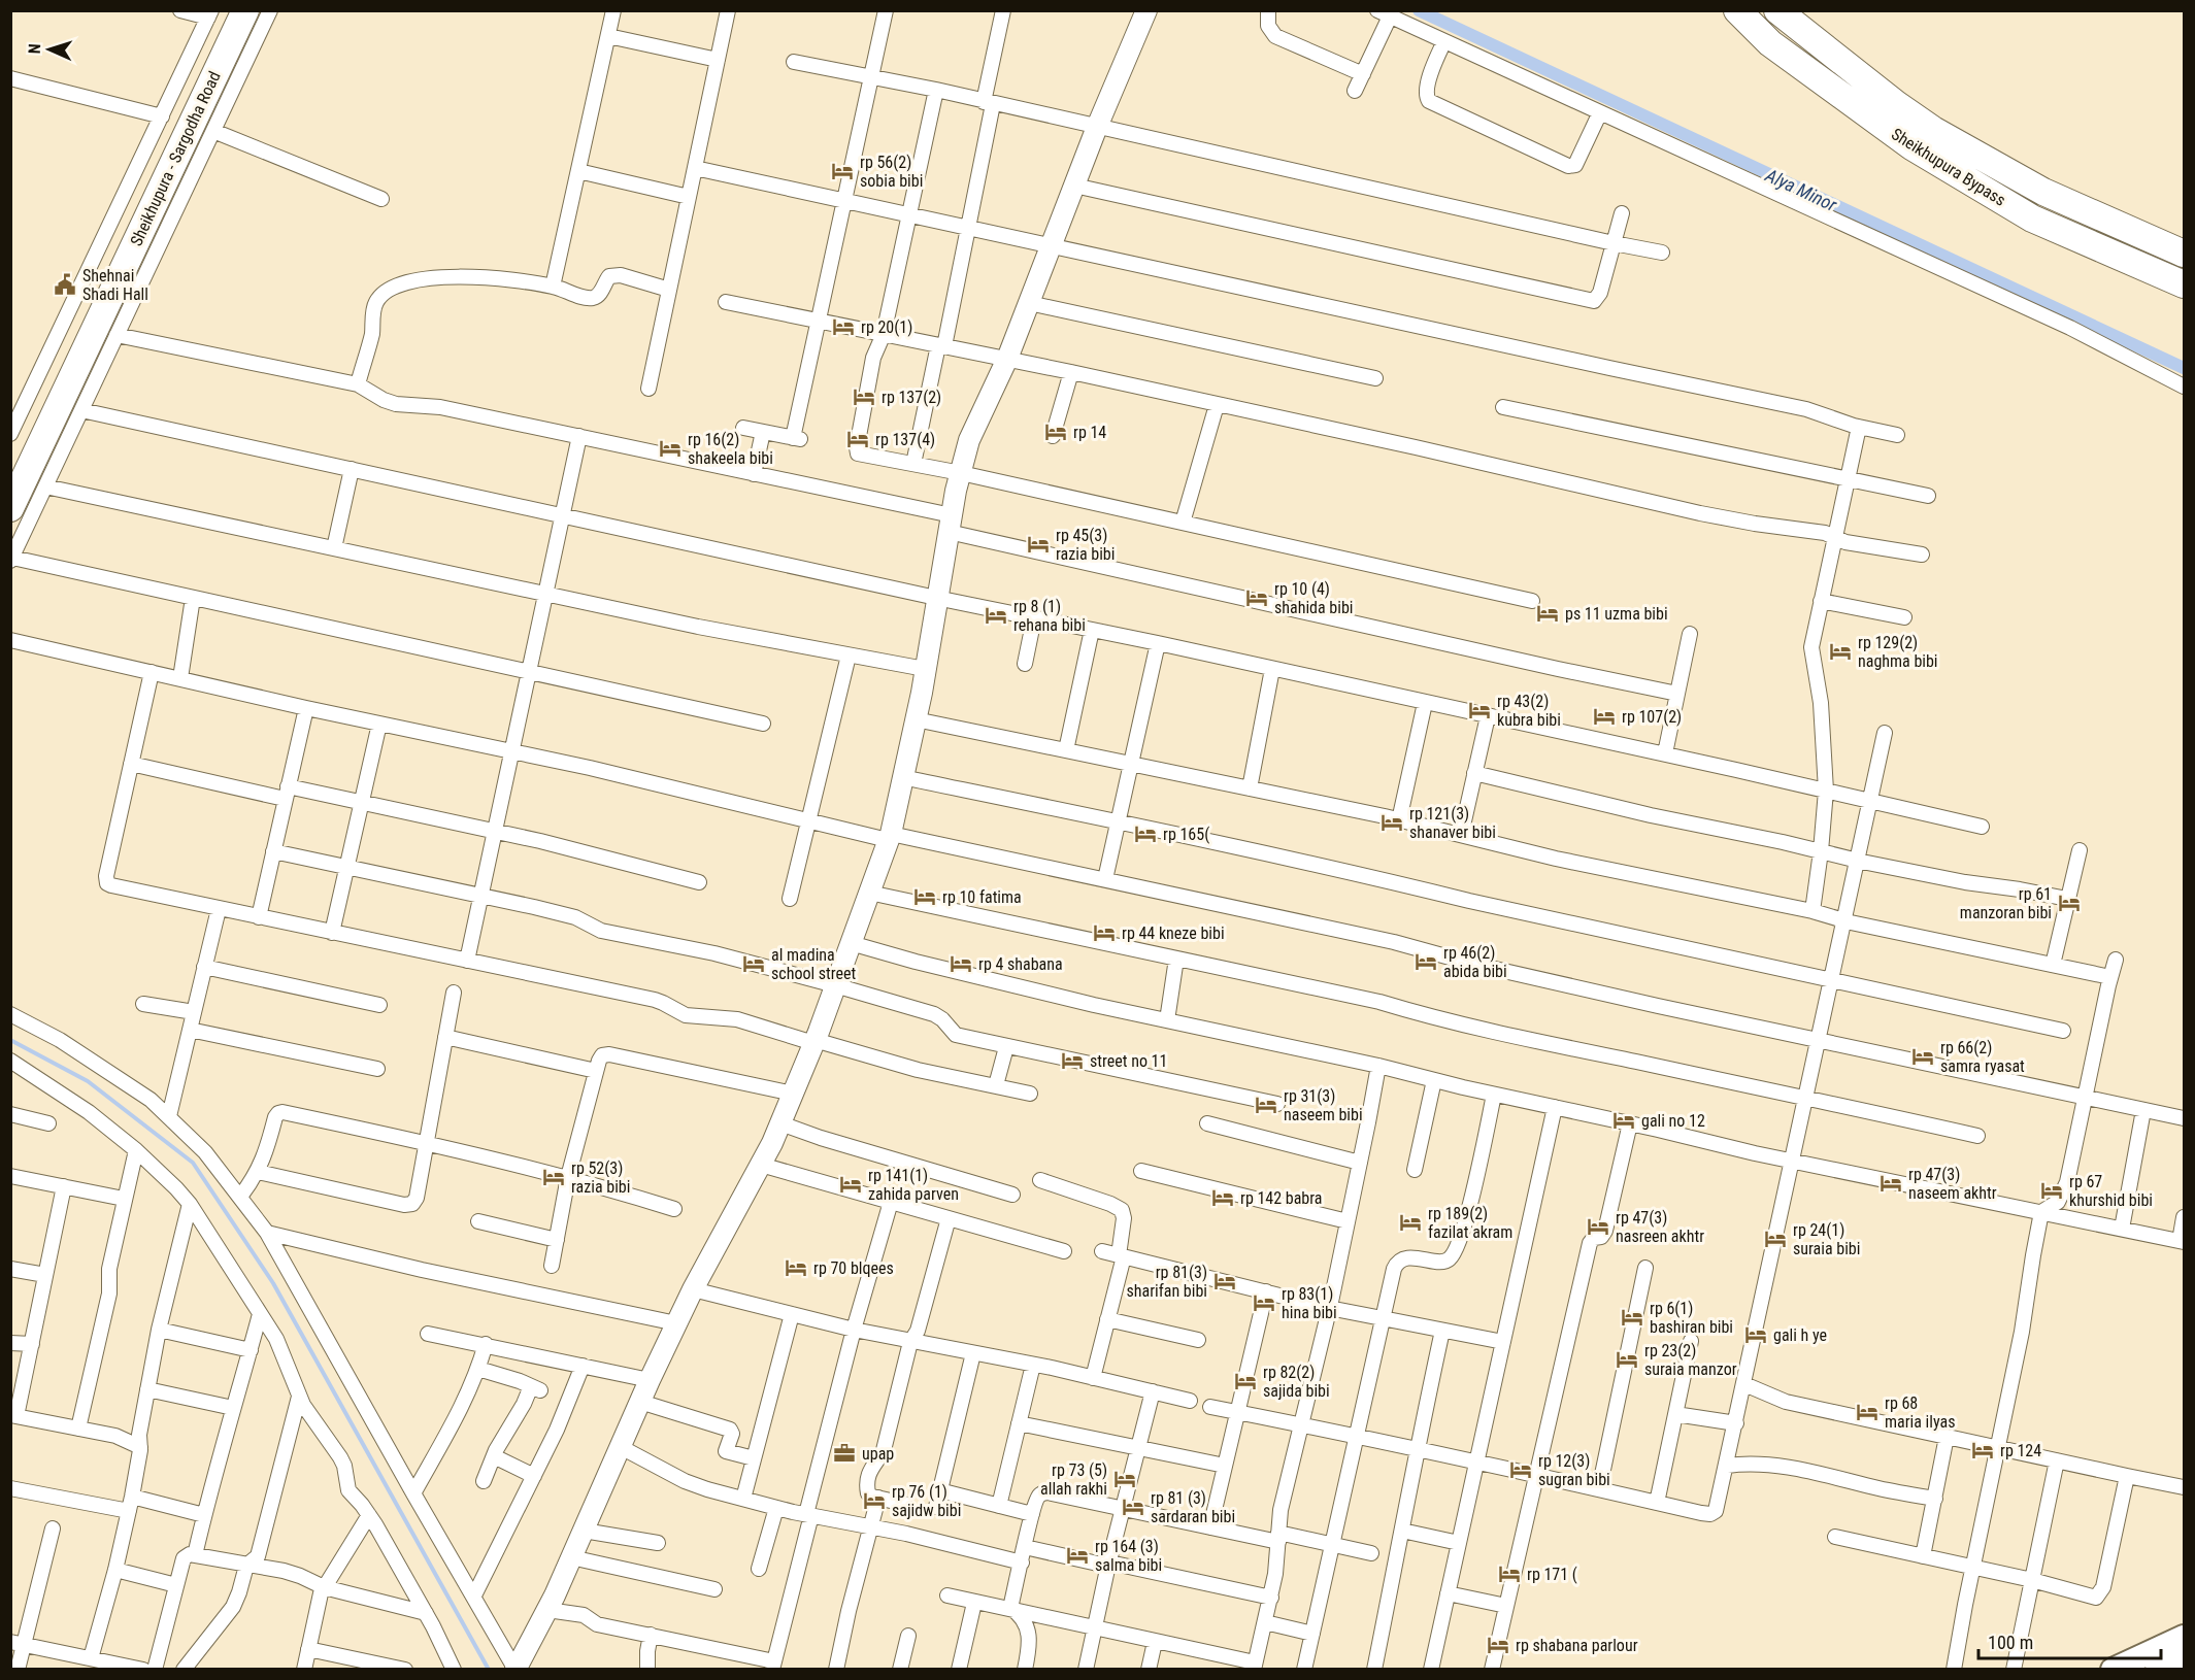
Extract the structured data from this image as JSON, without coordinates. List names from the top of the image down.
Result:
{
  "streets": {
    "highway": ["Sheikhupura - Sargodha Road", "Sheikhupura Bypass"]
  },
  "water": ["Alya Minor"],
  "places": {
    "hotel": [
      "rp 56(2) sobia bibi",
      "rp 20(1)",
      "rp 137(2)",
      "rp 14",
      "rp 137(4)",
      "rp 16(2) shakeela bibi",
      "rp 45(3) razia bibi",
      "rp 10 (4) shahida bibi",
      "ps 11 uzma bibi",
      "rp 8 (1) rehana bibi",
      "rp 129(2) naghma bibi",
      "rp 43(2) kubra bibi",
      "rp 107(2)",
      "rp 121(3) shanaver bibi",
      "rp 165(",
      "rp 10 fatima",
      "rp 61 manzoran bibi",
      "rp 44 kneze bibi",
      "rp 46(2) abida bibi",
      "al madina school street",
      "rp 4 shabana",
      "rp 66(2) samra ryasat",
      "street no 11",
      "rp 31(3) naseem bibi",
      "gali no 12",
      "rp 52(3) razia bibi",
      "rp 47(3) naseem akhtr",
      "rp 141(1) zahida parven",
      "rp 67 khurshid bibi",
      "rp 142 babra",
      "rp 189(2) fazilat akram",
      "rp 47(3) nasreen akhtr",
      "rp 24(1) suraia bibi",
      "rp 70 blqees",
      "rp 81(3) sharifan bibi",
      "rp 83(1) hina bibi",
      "rp 6(1) bashiran bibi",
      "gali h ye",
      "rp 23(2) suraia manzor",
      "rp 82(2) sajida bibi",
      "rp 68 maria ilyas",
      "rp 124",
      "rp 12(3) sugran bibi",
      "rp 73 (5) allah rakhi",
      "rp 76 (1) sajidw bibi",
      "rp 81 (3) sardaran bibi",
      "rp 164 (3) salma bibi",
      "rp 171 (",
      "rp shabana parlour"
    ],
    "public building": ["Shehnai Shadi Hall"],
    "office": ["upap"]
  },
  "scale_bar": "100 m",
  "north": "left"
}
